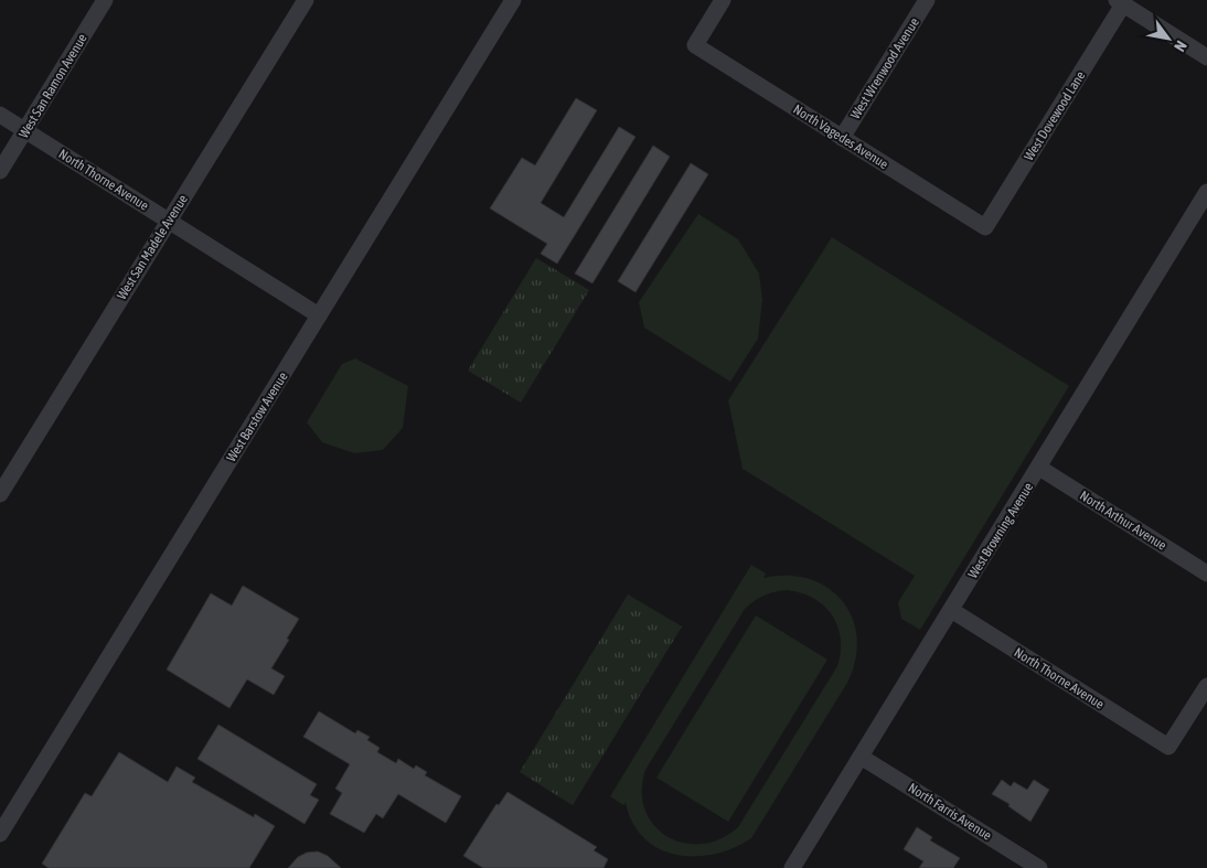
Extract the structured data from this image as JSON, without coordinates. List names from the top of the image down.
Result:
{
  "streets": {
    "street": [
      "West Wrenwood Avenue",
      "West San Ramon Avenue",
      "West Dovewood Lane",
      "North Vagedes Avenue",
      "North Thorne Avenue",
      "West San Madele Avenue",
      "West Barstow Avenue",
      "North Arthur Avenue",
      "West Browning Avenue",
      "North Farris Avenue"
    ]
  },
  "crossings": [
    ["West Wrenwood Avenue", "North Vagedes Avenue"],
    ["West San Ramon Avenue", "North Thorne Avenue"],
    ["West Dovewood Lane", "North Vagedes Avenue"],
    ["North Thorne Avenue", "West San Madele Avenue"],
    ["North Thorne Avenue", "West Barstow Avenue"],
    ["North Thorne Avenue", "West Browning Avenue"],
    ["North Arthur Avenue", "West Browning Avenue"],
    ["West Browning Avenue", "North Farris Avenue"]
  ],
  "north": "bottom right"
}
